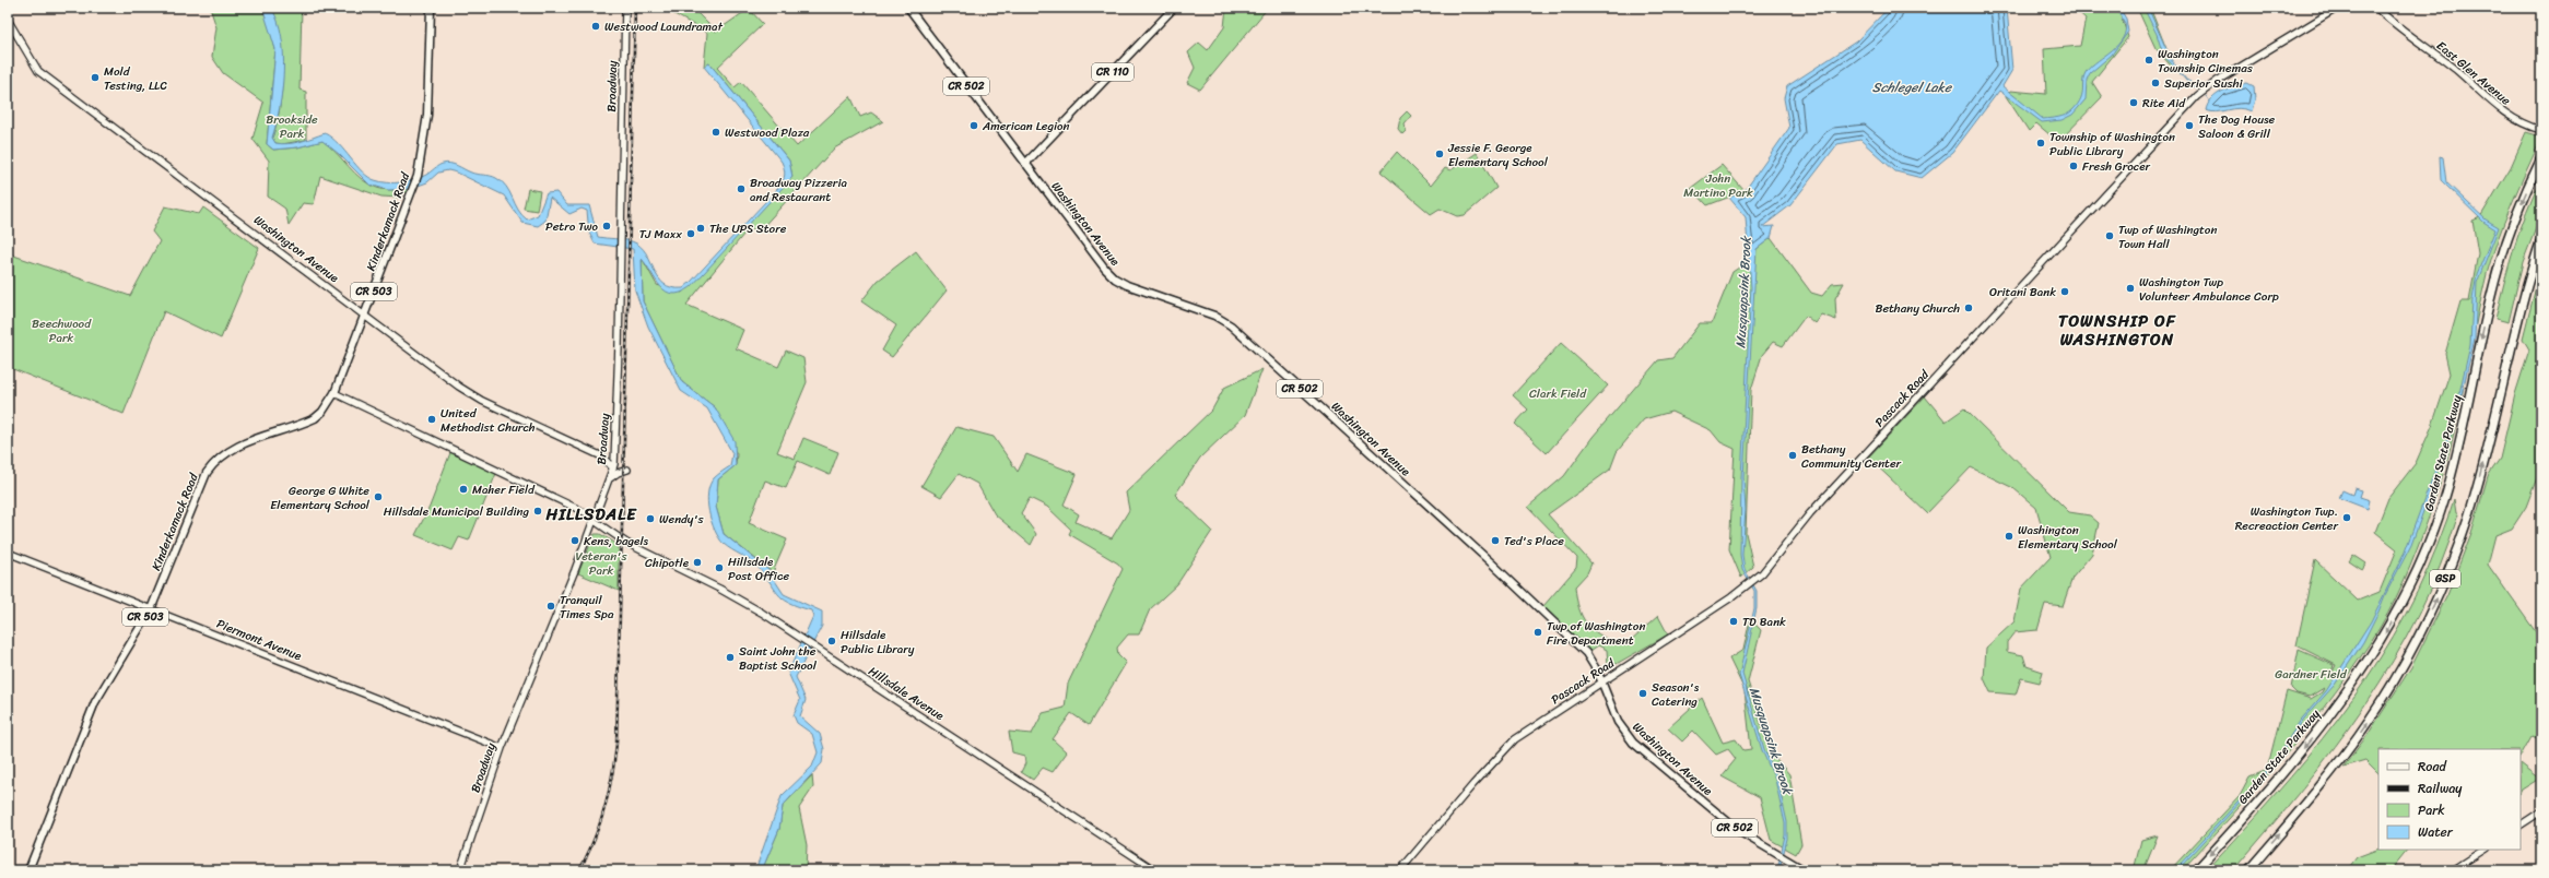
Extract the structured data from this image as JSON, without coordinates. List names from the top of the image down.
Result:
{
  "streets": {
    "highway": ["Garden State Parkway", "GSP"],
    "main road": [
      "CR 110",
      "CR 502",
      "Kinderkamack Road",
      "Washington Avenue",
      "CR 503"
    ],
    "street": [
      "East Glen Avenue",
      "Broadway",
      "Pascack Road",
      "Piermont Avenue",
      "Hillsdale Avenue"
    ]
  },
  "crossings": [
    ["CR 110", "Washington Avenue"],
    ["Broadway", "Washington Avenue"],
    ["Broadway", "Piermont Avenue"],
    ["Broadway", "Hillsdale Avenue"],
    ["Kinderkamack Road", "Washington Avenue"],
    ["Kinderkamack Road", "Piermont Avenue"],
    ["Kinderkamack Road", "Hillsdale Avenue"],
    ["Washington Avenue", "Pascack Road"]
  ],
  "districts": ["TOWNSHIP OF WASHINGTON", "HILLSDALE"],
  "water": ["Schlegel Lake", "Musquapsink Brook"],
  "parks": [
    "Brookside Park",
    "John Martino Park",
    "Beechwood Park",
    "Clark Field",
    "Veteran's Park",
    "Gardner Field"
  ],
  "places": [
    "Westwood Laundramat",
    "Washington Township Cinemas",
    "Mold Testing, LLC",
    "Superior Sushi",
    "Rite Aid",
    "American Legion",
    "The Dog House Saloon & Grill",
    "Westwood Plaza",
    "Township of Washington Public Library",
    "Jessie F. George Elementary School",
    "Fresh Grocer",
    "Broadway Pizzeria and Restaurant",
    "Petro Two",
    "The UPS Store",
    "TJ Maxx",
    "Twp of Washington Town Hall",
    "Washington Twp Volunteer Ambulance Corp",
    "Oritani Bank",
    "Bethany Church",
    "United Methodist Church",
    "Bethany Community Center",
    "Maher Field",
    "George G White Elementary School",
    "Hillsdale Municipal Building",
    "Washington Twp. Recreaction Center",
    "Wendy's",
    "Washington Elementary School",
    "Kens, bagels",
    "Ted's Place",
    "Chipotle",
    "Hillsdale Post Office",
    "Tranquil Times Spa",
    "TD Bank",
    "Twp of Washington Fire Department",
    "Hillsdale Public Library",
    "Saint John the Baptist School",
    "Season's Catering"
  ],
  "legend": [
    "Road",
    "Railway",
    "Park",
    "Water"
  ]
}
